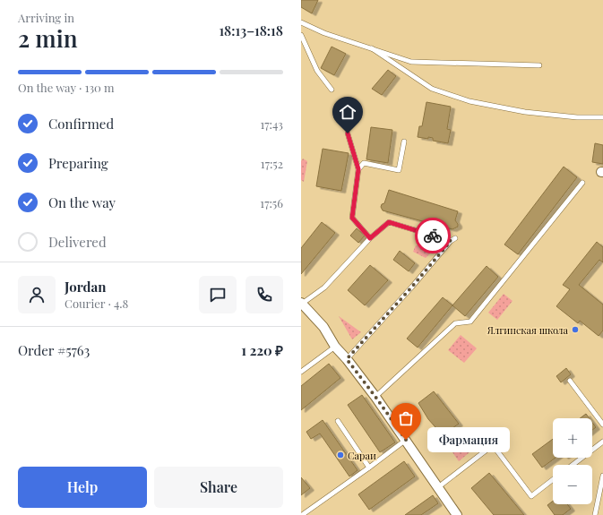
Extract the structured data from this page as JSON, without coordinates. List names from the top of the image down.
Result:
{
  "places": ["Ялгинская школа", "Фармация", "Сараи"],
  "page": {
    "heading": ["2 min", "Arriving in", "18:13–18:18"],
    "panel": [
      "Jordan",
      "Courier · 4.8",
      "Order #5763",
      "1 220 ₽"
    ],
    "bar": "On the way · 130 m",
    "list": [
      ["Confirmed", "17:43"],
      ["Preparing", "17:52"],
      ["On the way", "17:56"],
      "Delivered"
    ],
    "map_buttons": ["+", "−"],
    "bubble": "Фармация",
    "buttons": ["Help", "Share"]
  }
}
